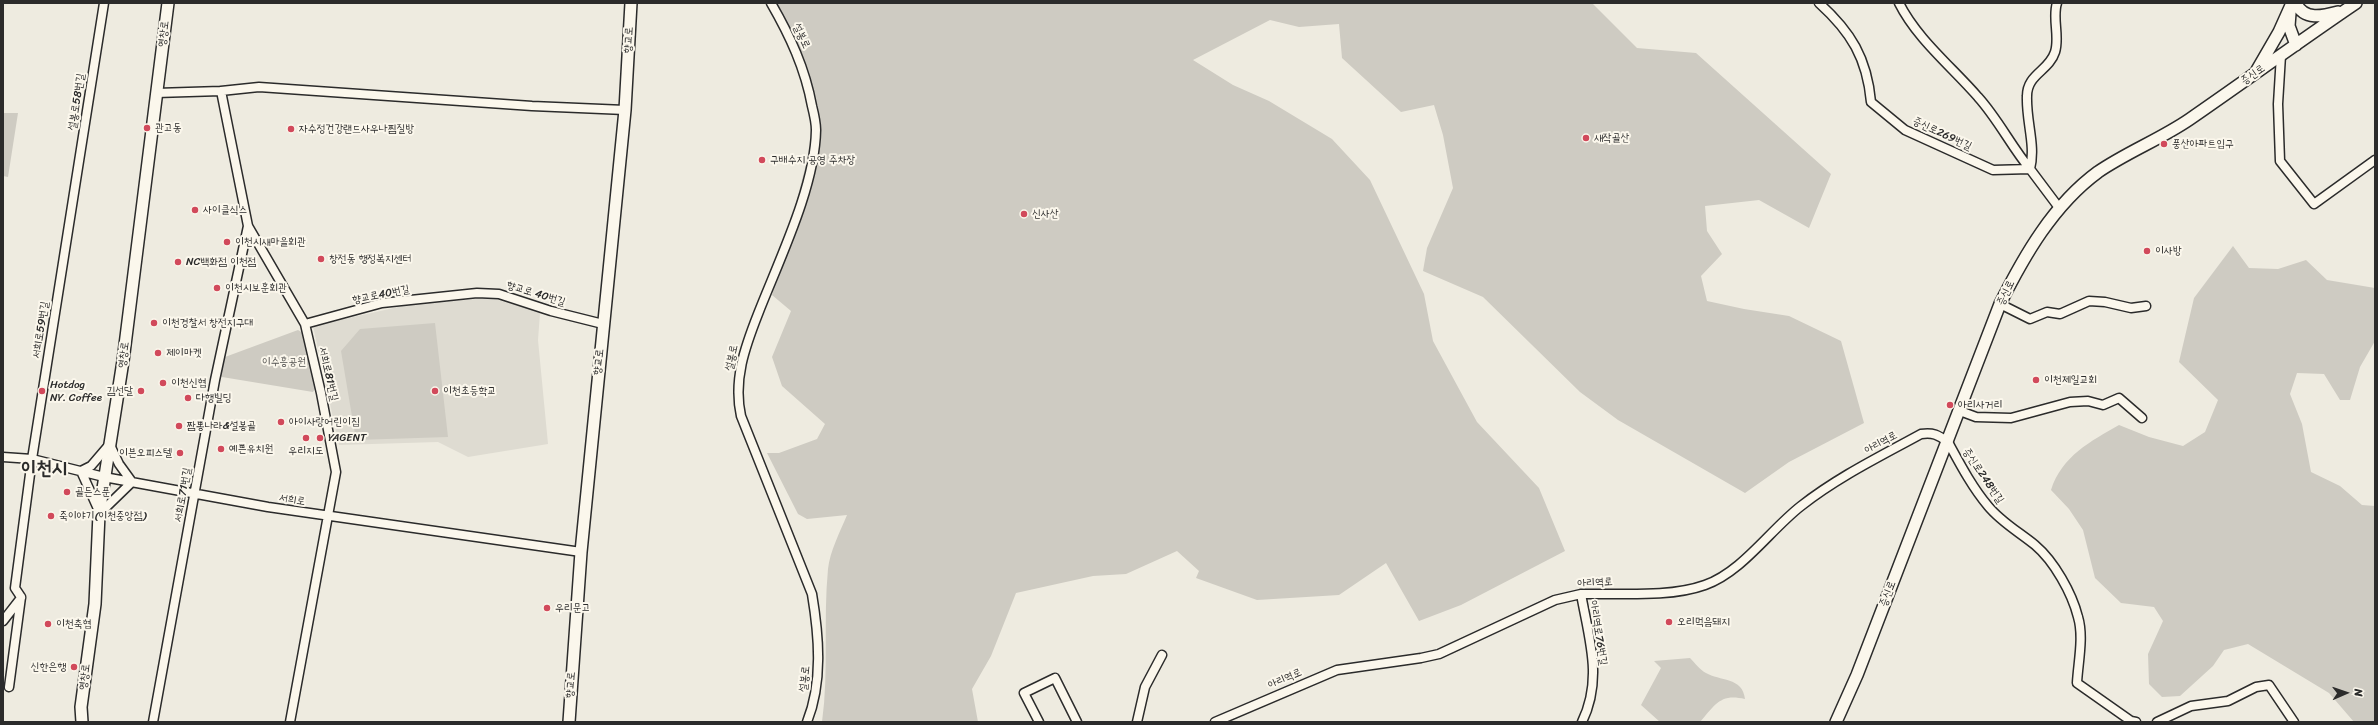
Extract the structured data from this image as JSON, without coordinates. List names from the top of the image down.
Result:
{
  "streets": {
    "street": [
      "영창로",
      "설봉로",
      "향교로",
      "증신로",
      "설봉로58번길",
      "증신로269번길",
      "향교로 40번길",
      "향교로40번길",
      "서희로59번길",
      "서희로81번길",
      "아리역로",
      "증신로248번길",
      "서희로71번길",
      "서희로",
      "아리역로76번길"
    ]
  },
  "crossings": [
    ["영창로", "서희로"],
    ["향교로", "향교로 40번길"],
    ["향교로", "서희로"],
    ["증신로", "아리역로"],
    ["증신로", "증신로248번길"],
    ["설봉로58번길", "서희로59번길"],
    ["향교로 40번길", "향교로40번길"],
    ["향교로40번길", "서희로81번길"],
    ["서희로59번길", "서희로"],
    ["서희로81번길", "서희로71번길"],
    ["서희로81번길", "서희로"],
    ["아리역로", "증신로248번길"],
    ["아리역로", "아리역로76번길"],
    ["서희로71번길", "서희로"]
  ],
  "districts": ["이천시"],
  "parks": ["이수흥공원"],
  "places": [
    "관고동",
    "자수정건강랜드사우나찜질방",
    "새작골산",
    "풍산아파트입구",
    "구배수지 공영 주차장",
    "사이클식스",
    "신사산",
    "이천시새마을회관",
    "이사방",
    "창전동 행정복지센터",
    "NC백화점 이천점",
    "이천시보훈회관",
    "이천경찰서 창전지구대",
    "제이마켓",
    "이천제일교회",
    "이천신협",
    "Hotdog NY. Coffee",
    "김선달",
    "이천초등학교",
    "다행빌딩",
    "아리사거리",
    "아이사랑어린이집",
    "짬뽕나라&설봉골",
    "우리지도",
    "YAGENT",
    "예쁜유치원",
    "이븐오피스텔",
    "골든스푼",
    "죽이야기(이천중앙점)",
    "우리문고",
    "오리먹음돼지",
    "이천축협",
    "신한은행"
  ],
  "north": "right"
}
